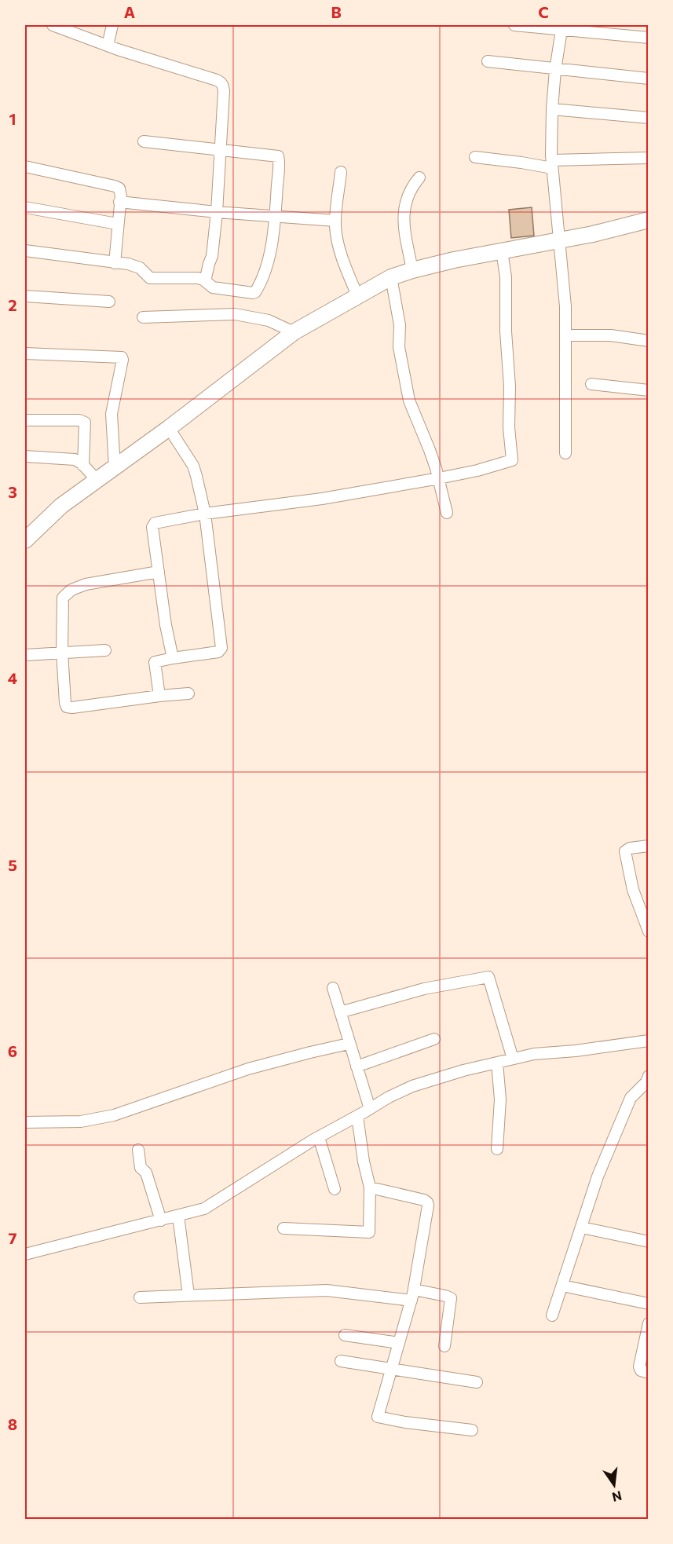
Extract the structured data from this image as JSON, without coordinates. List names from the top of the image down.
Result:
{
  "north": "bottom",
  "grid": {
    "columns": ["A", "B", "C"],
    "rows": [
      "1",
      "2",
      "3",
      "4",
      "5",
      "6",
      "7",
      "8"
    ]
  }
}
